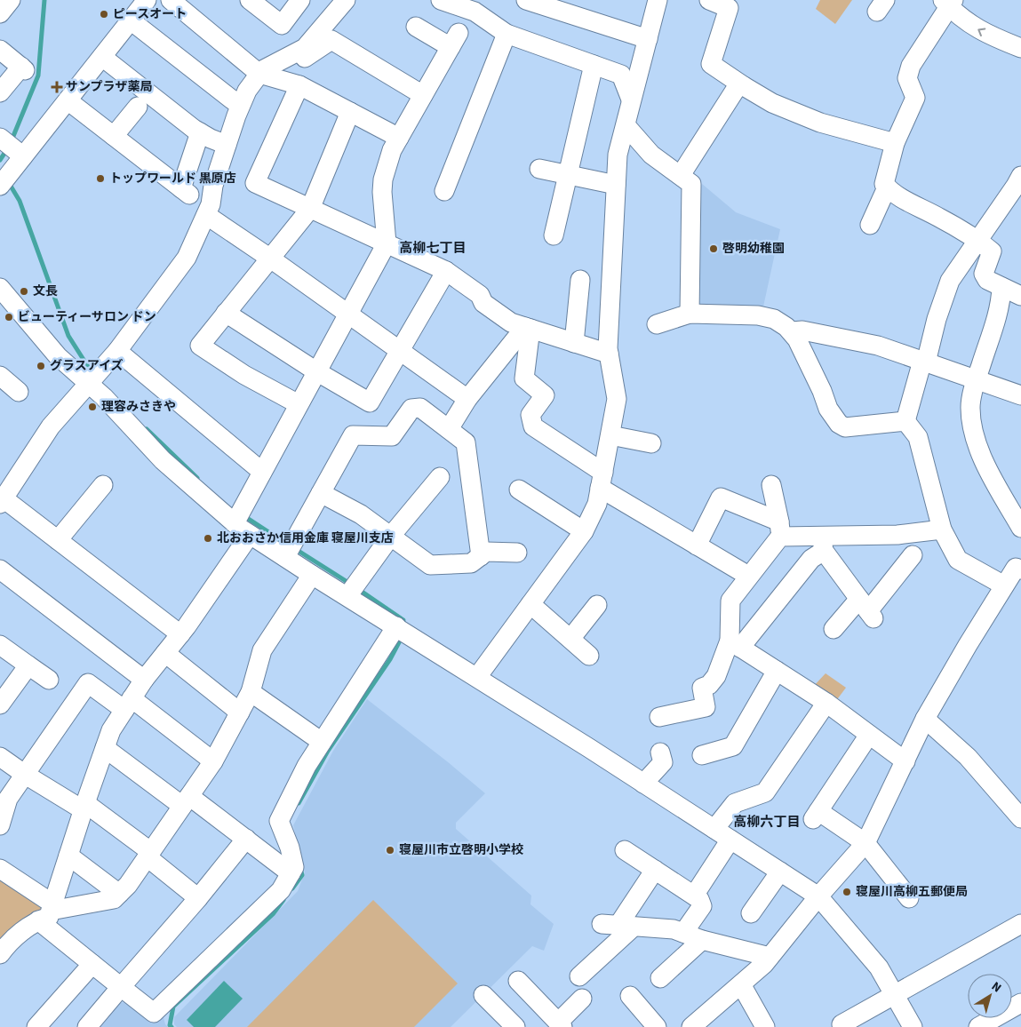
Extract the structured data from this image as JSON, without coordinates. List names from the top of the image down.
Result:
{
  "districts": ["高柳七丁目", "高柳六丁目"],
  "places": {
    "other": [
      "ピースオート",
      "トップワールド 黒原店",
      "啓明幼稚園",
      "文長",
      "ビューティーサロン ドン",
      "グラスアイズ",
      "理容みさきや",
      "北おおさか信用金庫 寝屋川支店",
      "寝屋川市立啓明小学校",
      "寝屋川高柳五郵便局"
    ],
    "health": ["サンプラザ薬局"]
  },
  "north": "top right"
}
